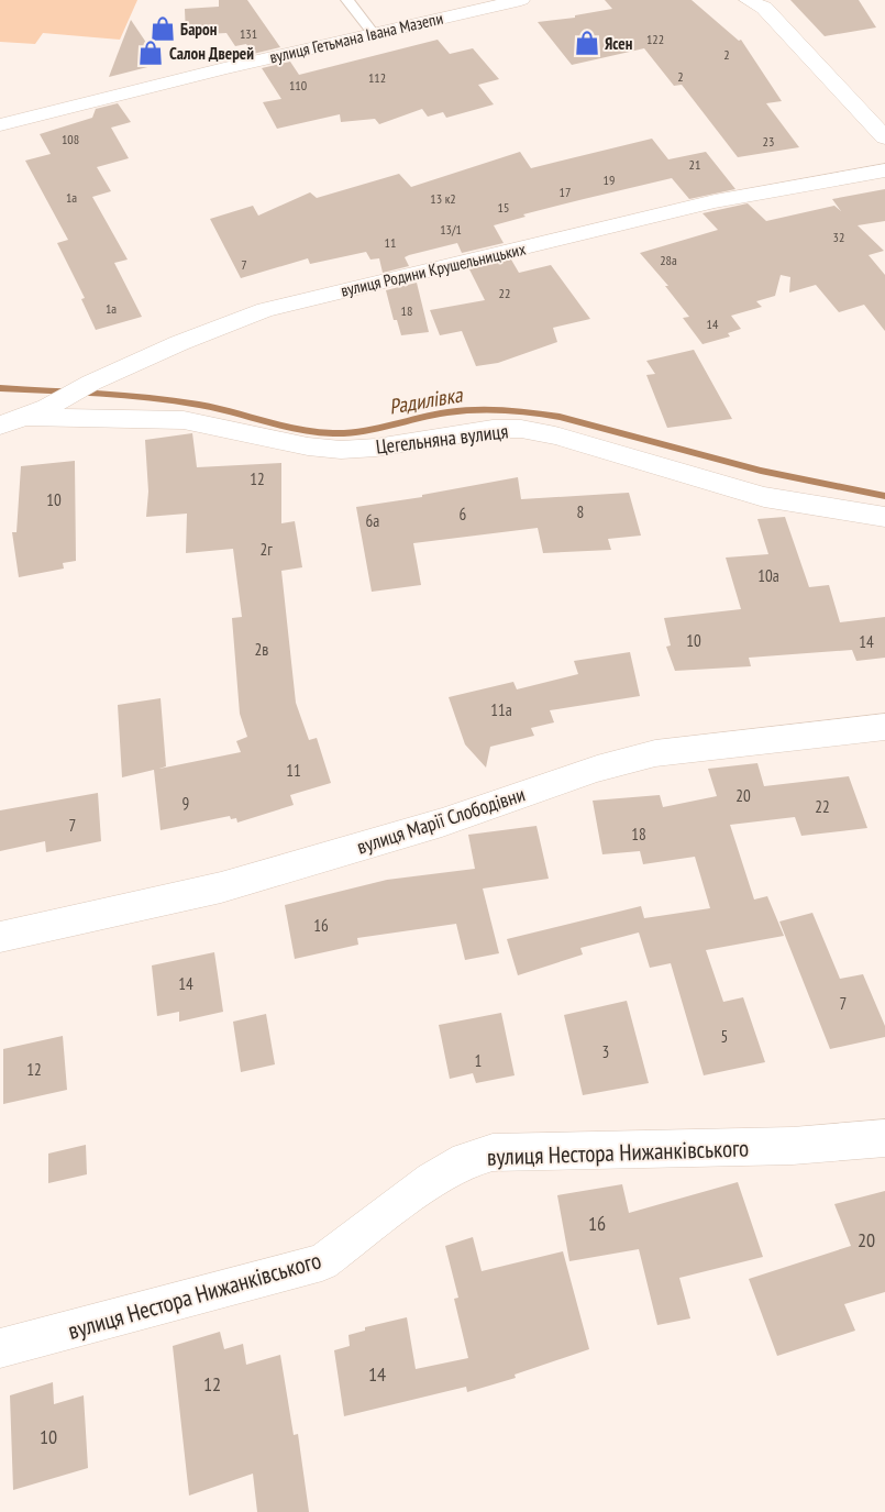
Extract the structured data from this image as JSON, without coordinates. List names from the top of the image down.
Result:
{
  "streets": {
    "street": [
      "вулиця Гетьмана Івана Мазепи",
      "вулиця Родини Крушельницьких",
      "Цегельняна вулиця",
      "вулиця Марії Слободівни",
      "вулиця Нестора Нижанківського"
    ]
  },
  "crossings": [
    ["вулиця Родини Крушельницьких", "Цегельняна вулиця"]
  ],
  "water": ["Радилівка"],
  "places": {
    "shop": ["Барон", "Ясен", "Салон Дверей"]
  },
  "house_numbers": [
    "131",
    "122",
    "2",
    "2",
    "112",
    "110",
    "108",
    "23",
    "21",
    "19",
    "17",
    "1а",
    "13 к2",
    "15",
    "13/1",
    "32",
    "11",
    "28а",
    "7",
    "22",
    "1а",
    "18",
    "14",
    "12",
    "10",
    "8",
    "6",
    "6а",
    "2г",
    "10а",
    "10",
    "14",
    "2в",
    "11а",
    "11",
    "20",
    "9",
    "22",
    "7",
    "18",
    "16",
    "14",
    "7",
    "5",
    "3",
    "1",
    "12",
    "16",
    "20",
    "14",
    "12",
    "10"
  ]
}
